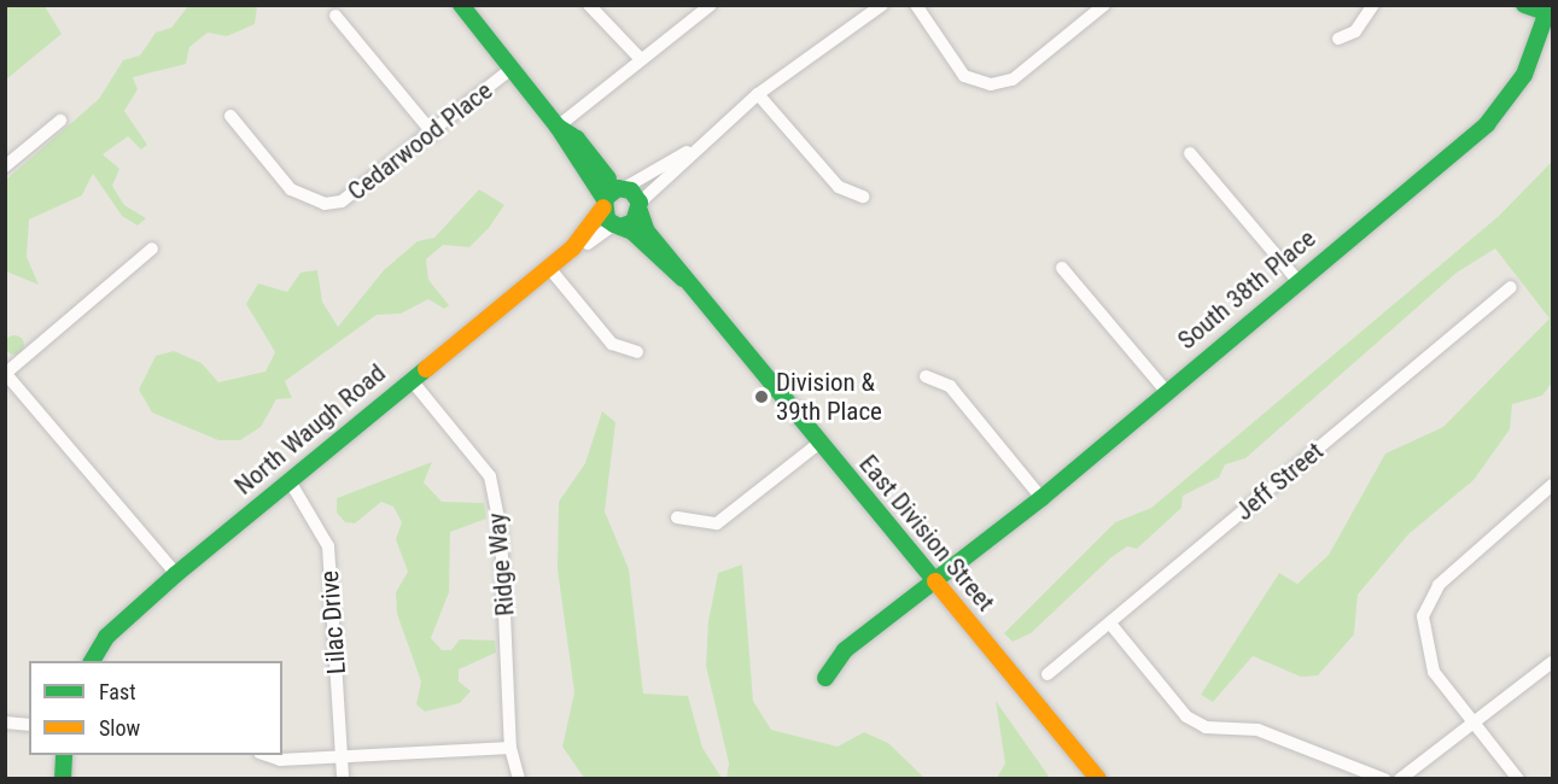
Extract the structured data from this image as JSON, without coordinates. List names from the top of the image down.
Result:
{
  "streets": {
    "street": [
      "Cedarwood Place",
      "South 38th Place",
      "North Waugh Road",
      "Jeff Street",
      "East Division Street",
      "Ridge Way",
      "Lilac Drive"
    ]
  },
  "crossings": [
    ["South 38th Place", "East Division Street"],
    ["North Waugh Road", "East Division Street"],
    ["North Waugh Road", "Ridge Way"],
    ["North Waugh Road", "Lilac Drive"]
  ],
  "places": ["Division & 39th Place"],
  "legend": ["Fast", "Slow"]
}
